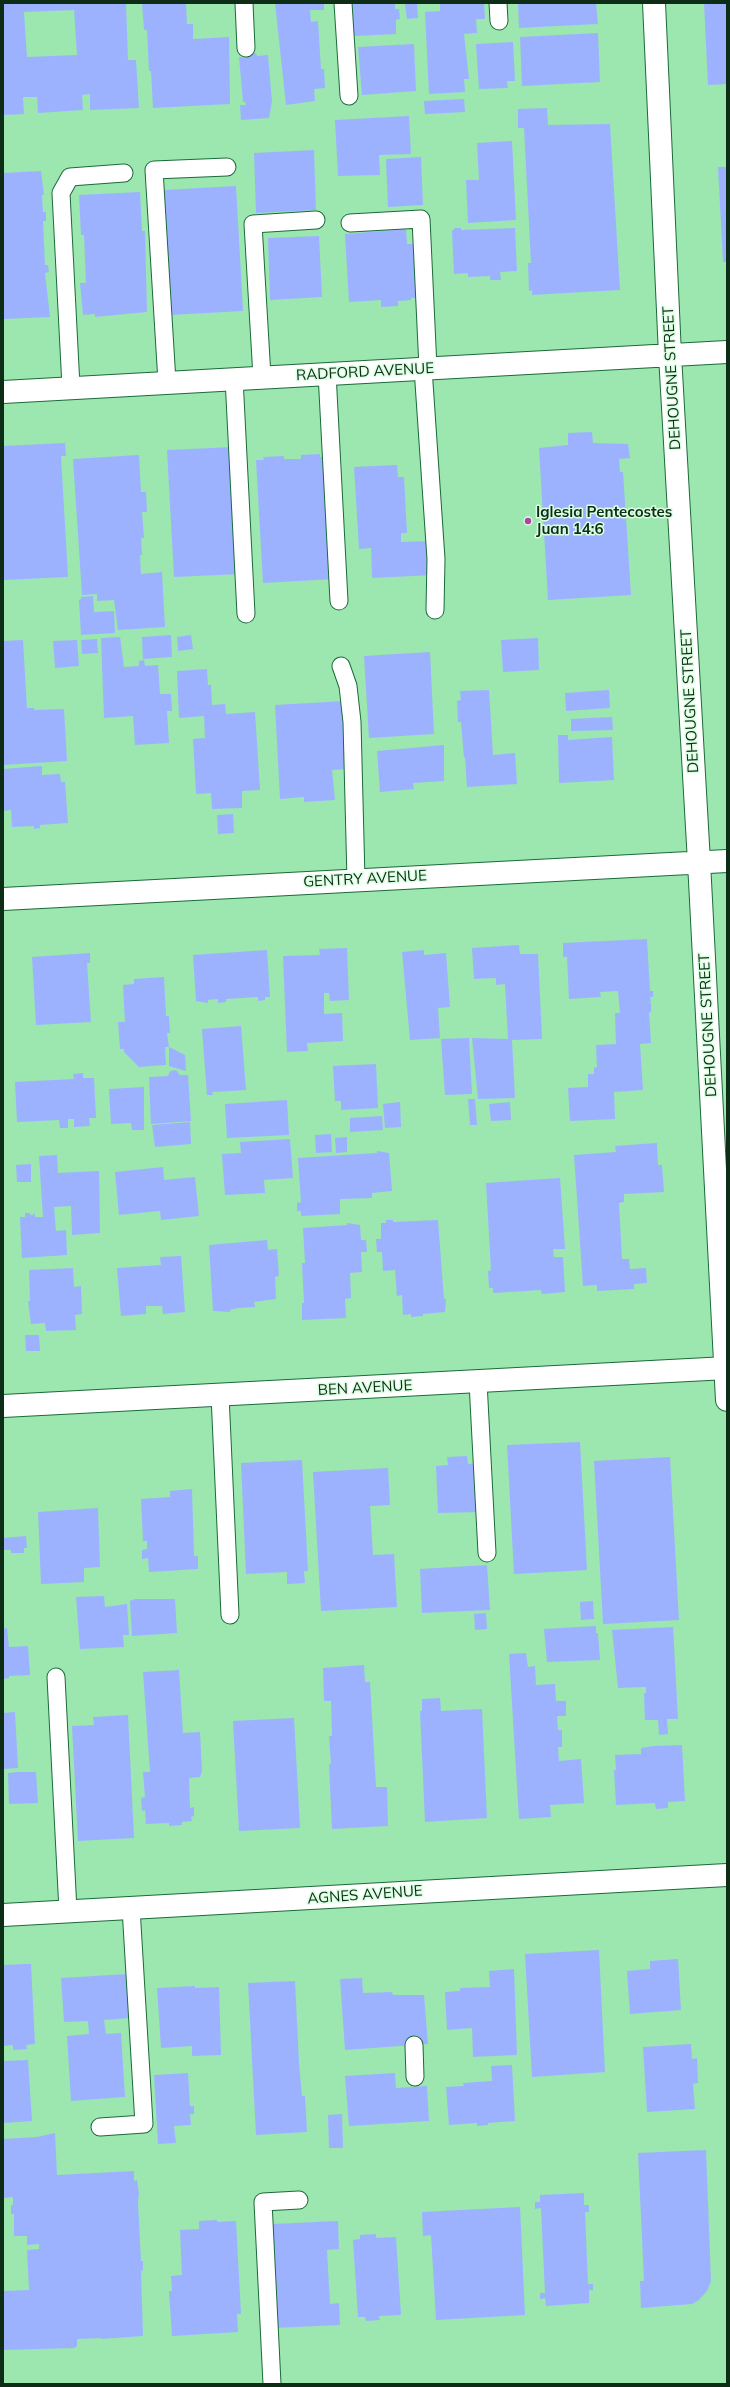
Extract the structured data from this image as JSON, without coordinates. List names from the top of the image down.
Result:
{
  "streets": {
    "street": [
      "RADFORD AVENUE",
      "DEHOUGNE STREET",
      "GENTRY AVENUE",
      "BEN AVENUE",
      "AGNES AVENUE"
    ]
  },
  "crossings": [
    ["RADFORD AVENUE", "DEHOUGNE STREET"],
    ["DEHOUGNE STREET", "GENTRY AVENUE"],
    ["DEHOUGNE STREET", "BEN AVENUE"]
  ],
  "places": ["Iglesia Pentecostes Juan 14:6"]
}
